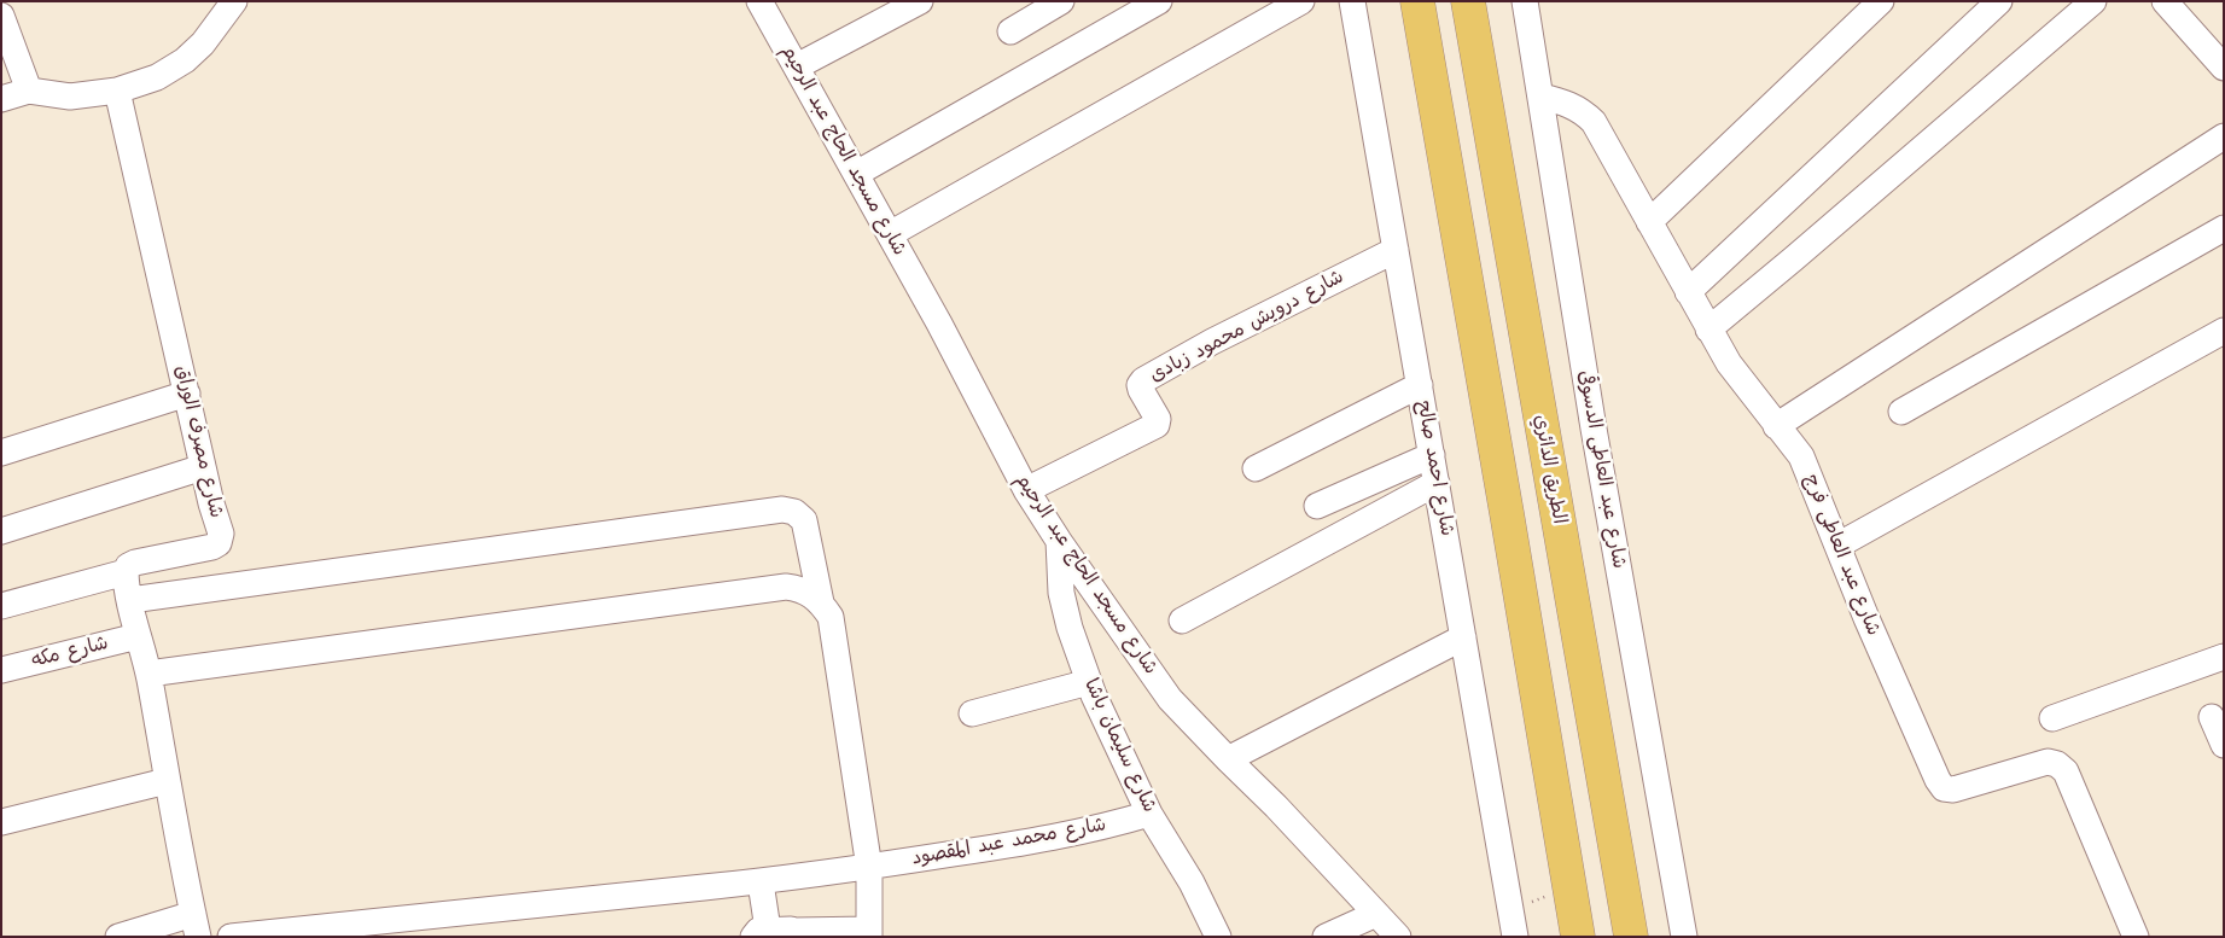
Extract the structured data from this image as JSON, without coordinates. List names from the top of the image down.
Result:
{
  "streets": {
    "highway": ["الطريق الدائري"],
    "street": [
      "شارع مسجد الحاج عبد الرحيم",
      "شارع درويش محمود زبادى",
      "شارع مصرف الوراق",
      "شارع احمد صالح",
      "شارع عبد العاطى الدسوقى",
      "شارع عبد العاطى فرج",
      "شارع مكه",
      "شارع سليمان باشا",
      "شارع محمد عبد المقصود"
    ]
  },
  "crossings": [
    ["شارع مسجد الحاج عبد الرحيم", "شارع درويش محمود زبادى"],
    ["شارع مسجد الحاج عبد الرحيم", "شارع سليمان باشا"],
    ["شارع درويش محمود زبادى", "شارع احمد صالح"],
    ["شارع عبد العاطى الدسوقى", "شارع عبد العاطى فرج"],
    ["شارع سليمان باشا", "شارع محمد عبد المقصود"]
  ]
}
